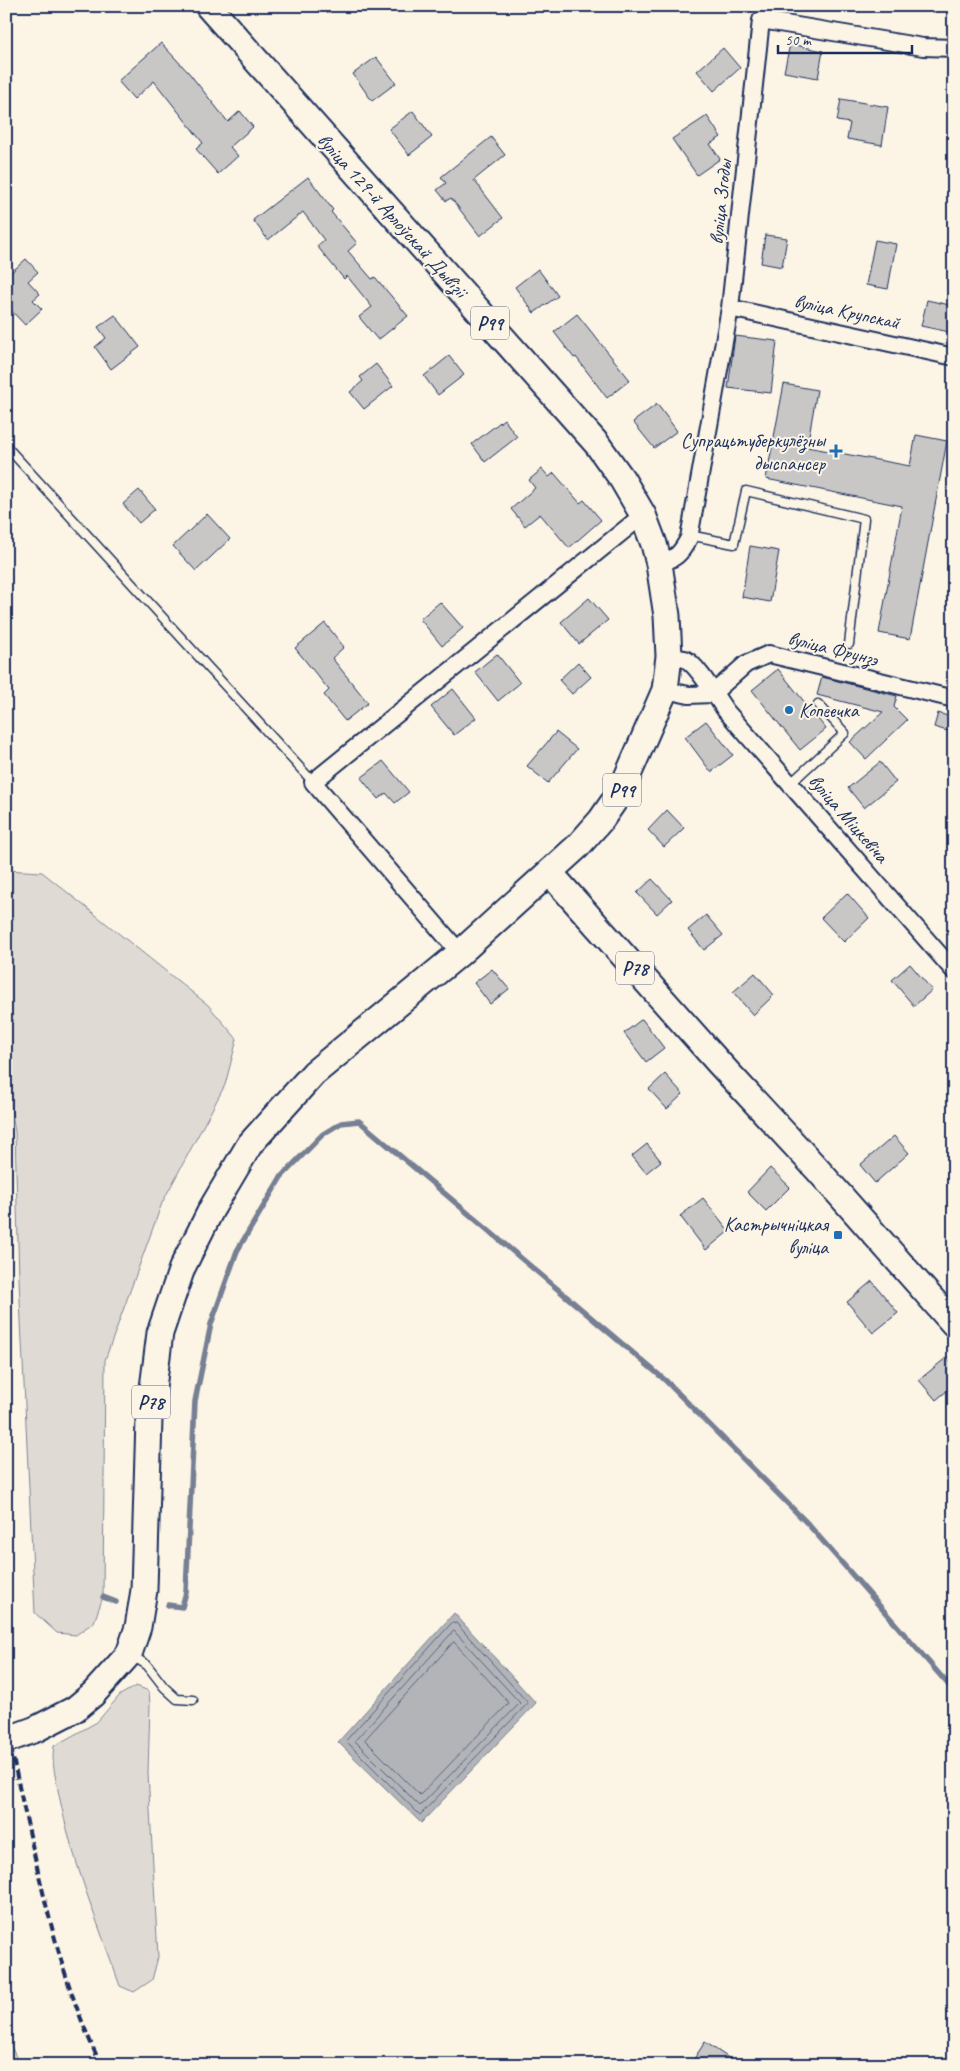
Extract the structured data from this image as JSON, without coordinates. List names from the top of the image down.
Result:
{
  "streets": {
    "main road": ["вуліца 129-й Арлоўскай Дывізіі", "Р99", "Р78"],
    "street": [
      "вуліца Згоды",
      "вуліца Крупскай",
      "вуліца Фрунзэ",
      "вуліца Міцкевіча"
    ]
  },
  "crossings": [
    ["вуліца Згоды", "вуліца 129-й Арлоўскай Дывізіі"],
    ["вуліца Згоды", "вуліца Крупскай"],
    ["вуліца 129-й Арлоўскай Дывізіі", "вуліца Міцкевіча"],
    ["вуліца 129-й Арлоўскай Дывізіі", "Р78"],
    ["вуліца Фрунзэ", "вуліца Міцкевіча"]
  ],
  "places": {
    "health": ["Супрацьтуберкулёзны дыспансер"],
    "other": ["Копеечка"],
    "transit": ["Кастрычніцкая вуліца"]
  },
  "scale_bar": "50 m"
}
